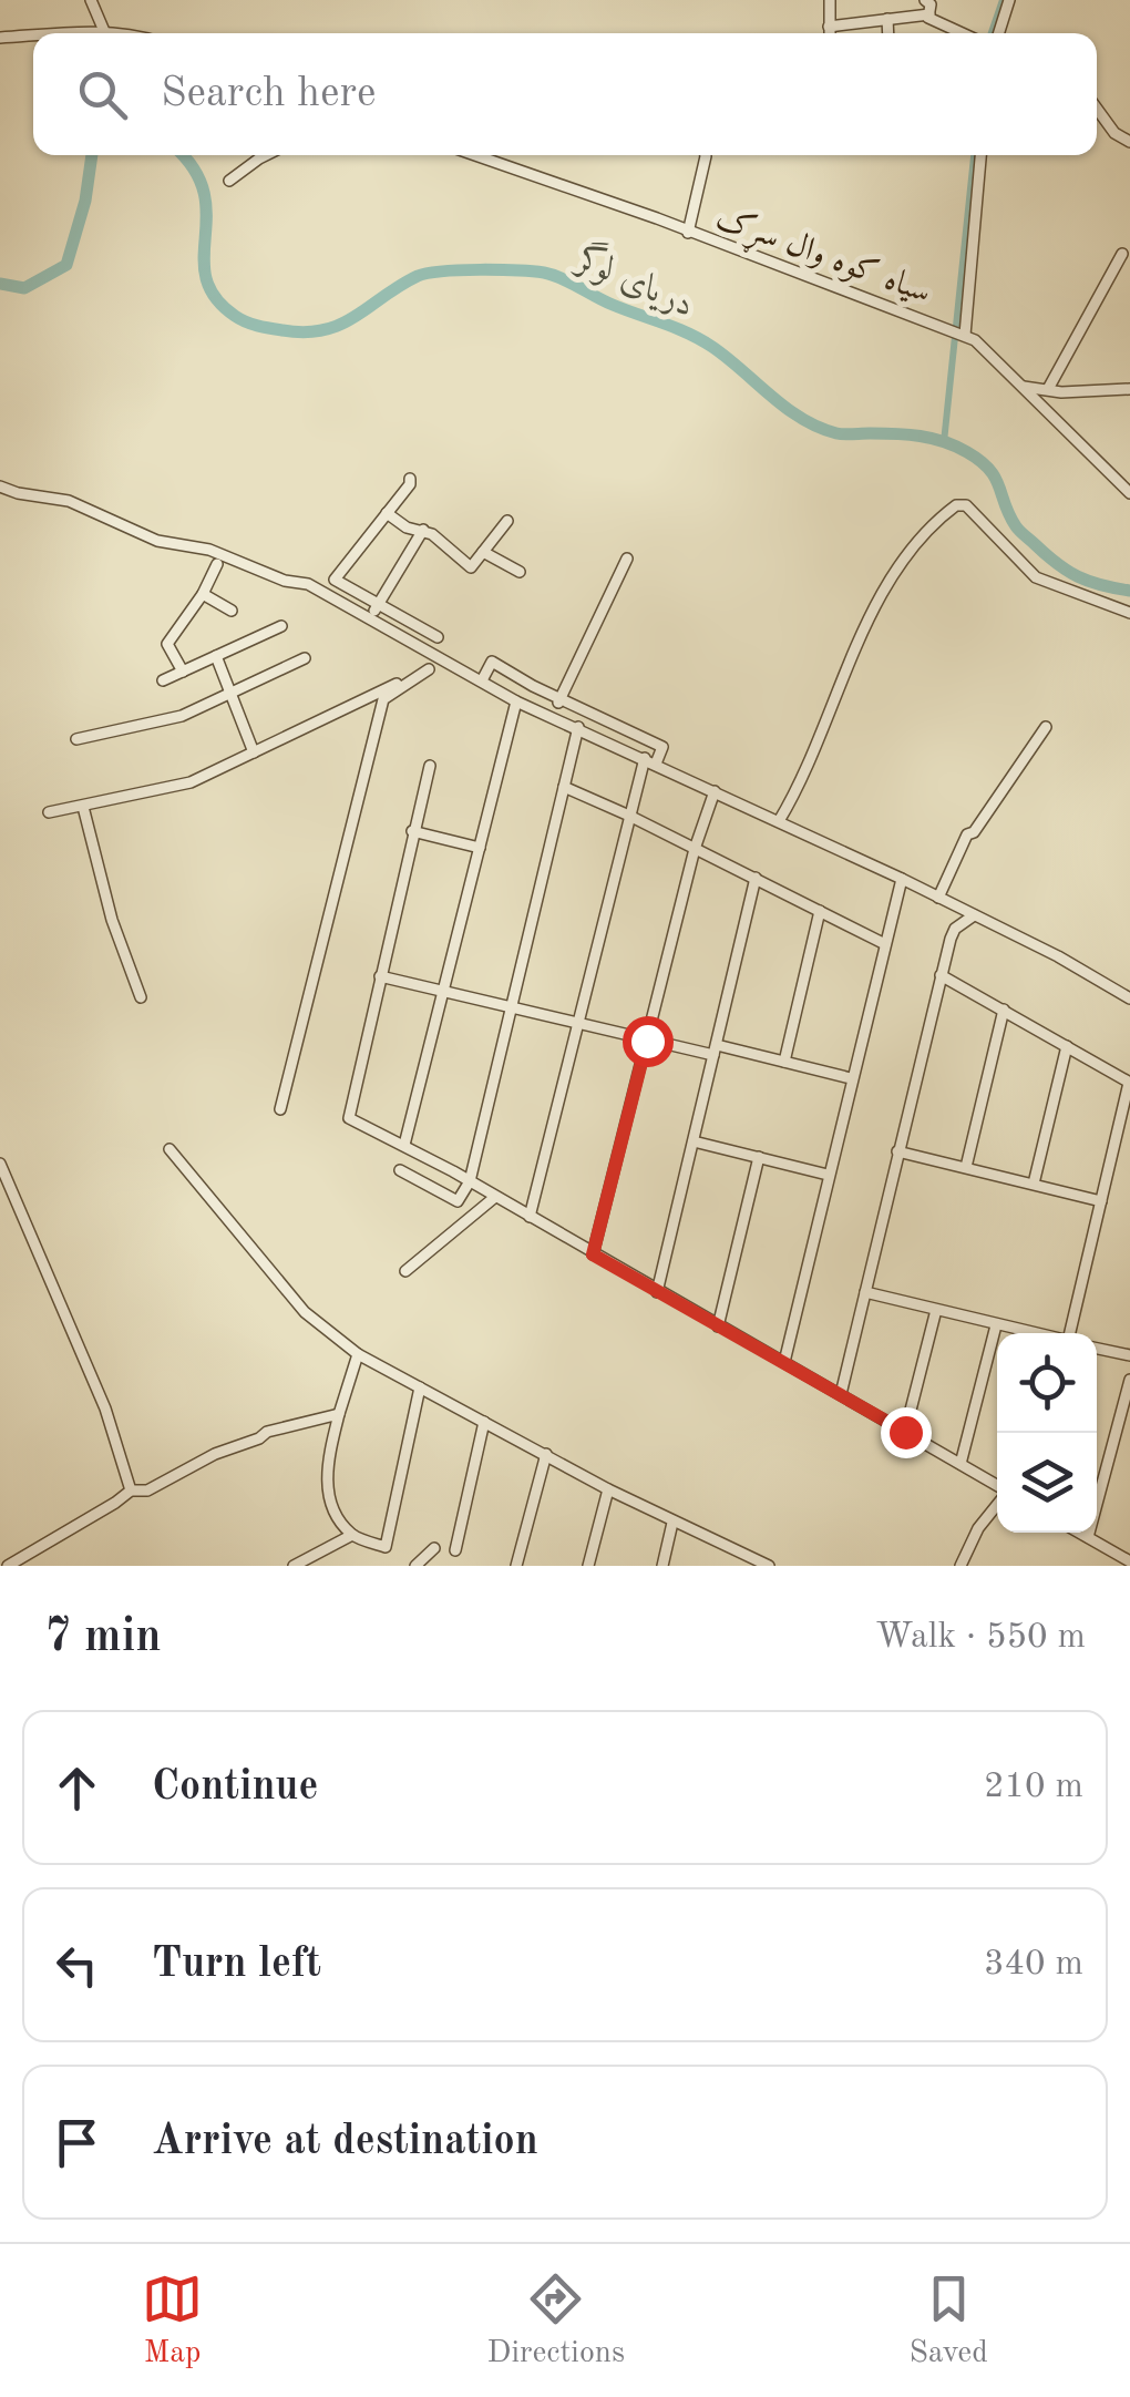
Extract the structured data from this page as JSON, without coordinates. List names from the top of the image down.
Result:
{
  "streets": {
    "street": ["سیاه کوه وال سړک"]
  },
  "water": ["دریای لوگر"],
  "page": {
    "search": "Search here",
    "heading": ["7 min", "Walk · 550 m"],
    "list": [
      ["Continue", "210 m"],
      ["Turn left", "340 m"],
      "Arrive at destination"
    ],
    "nav": ["Map", "Directions", "Saved"]
  }
}
